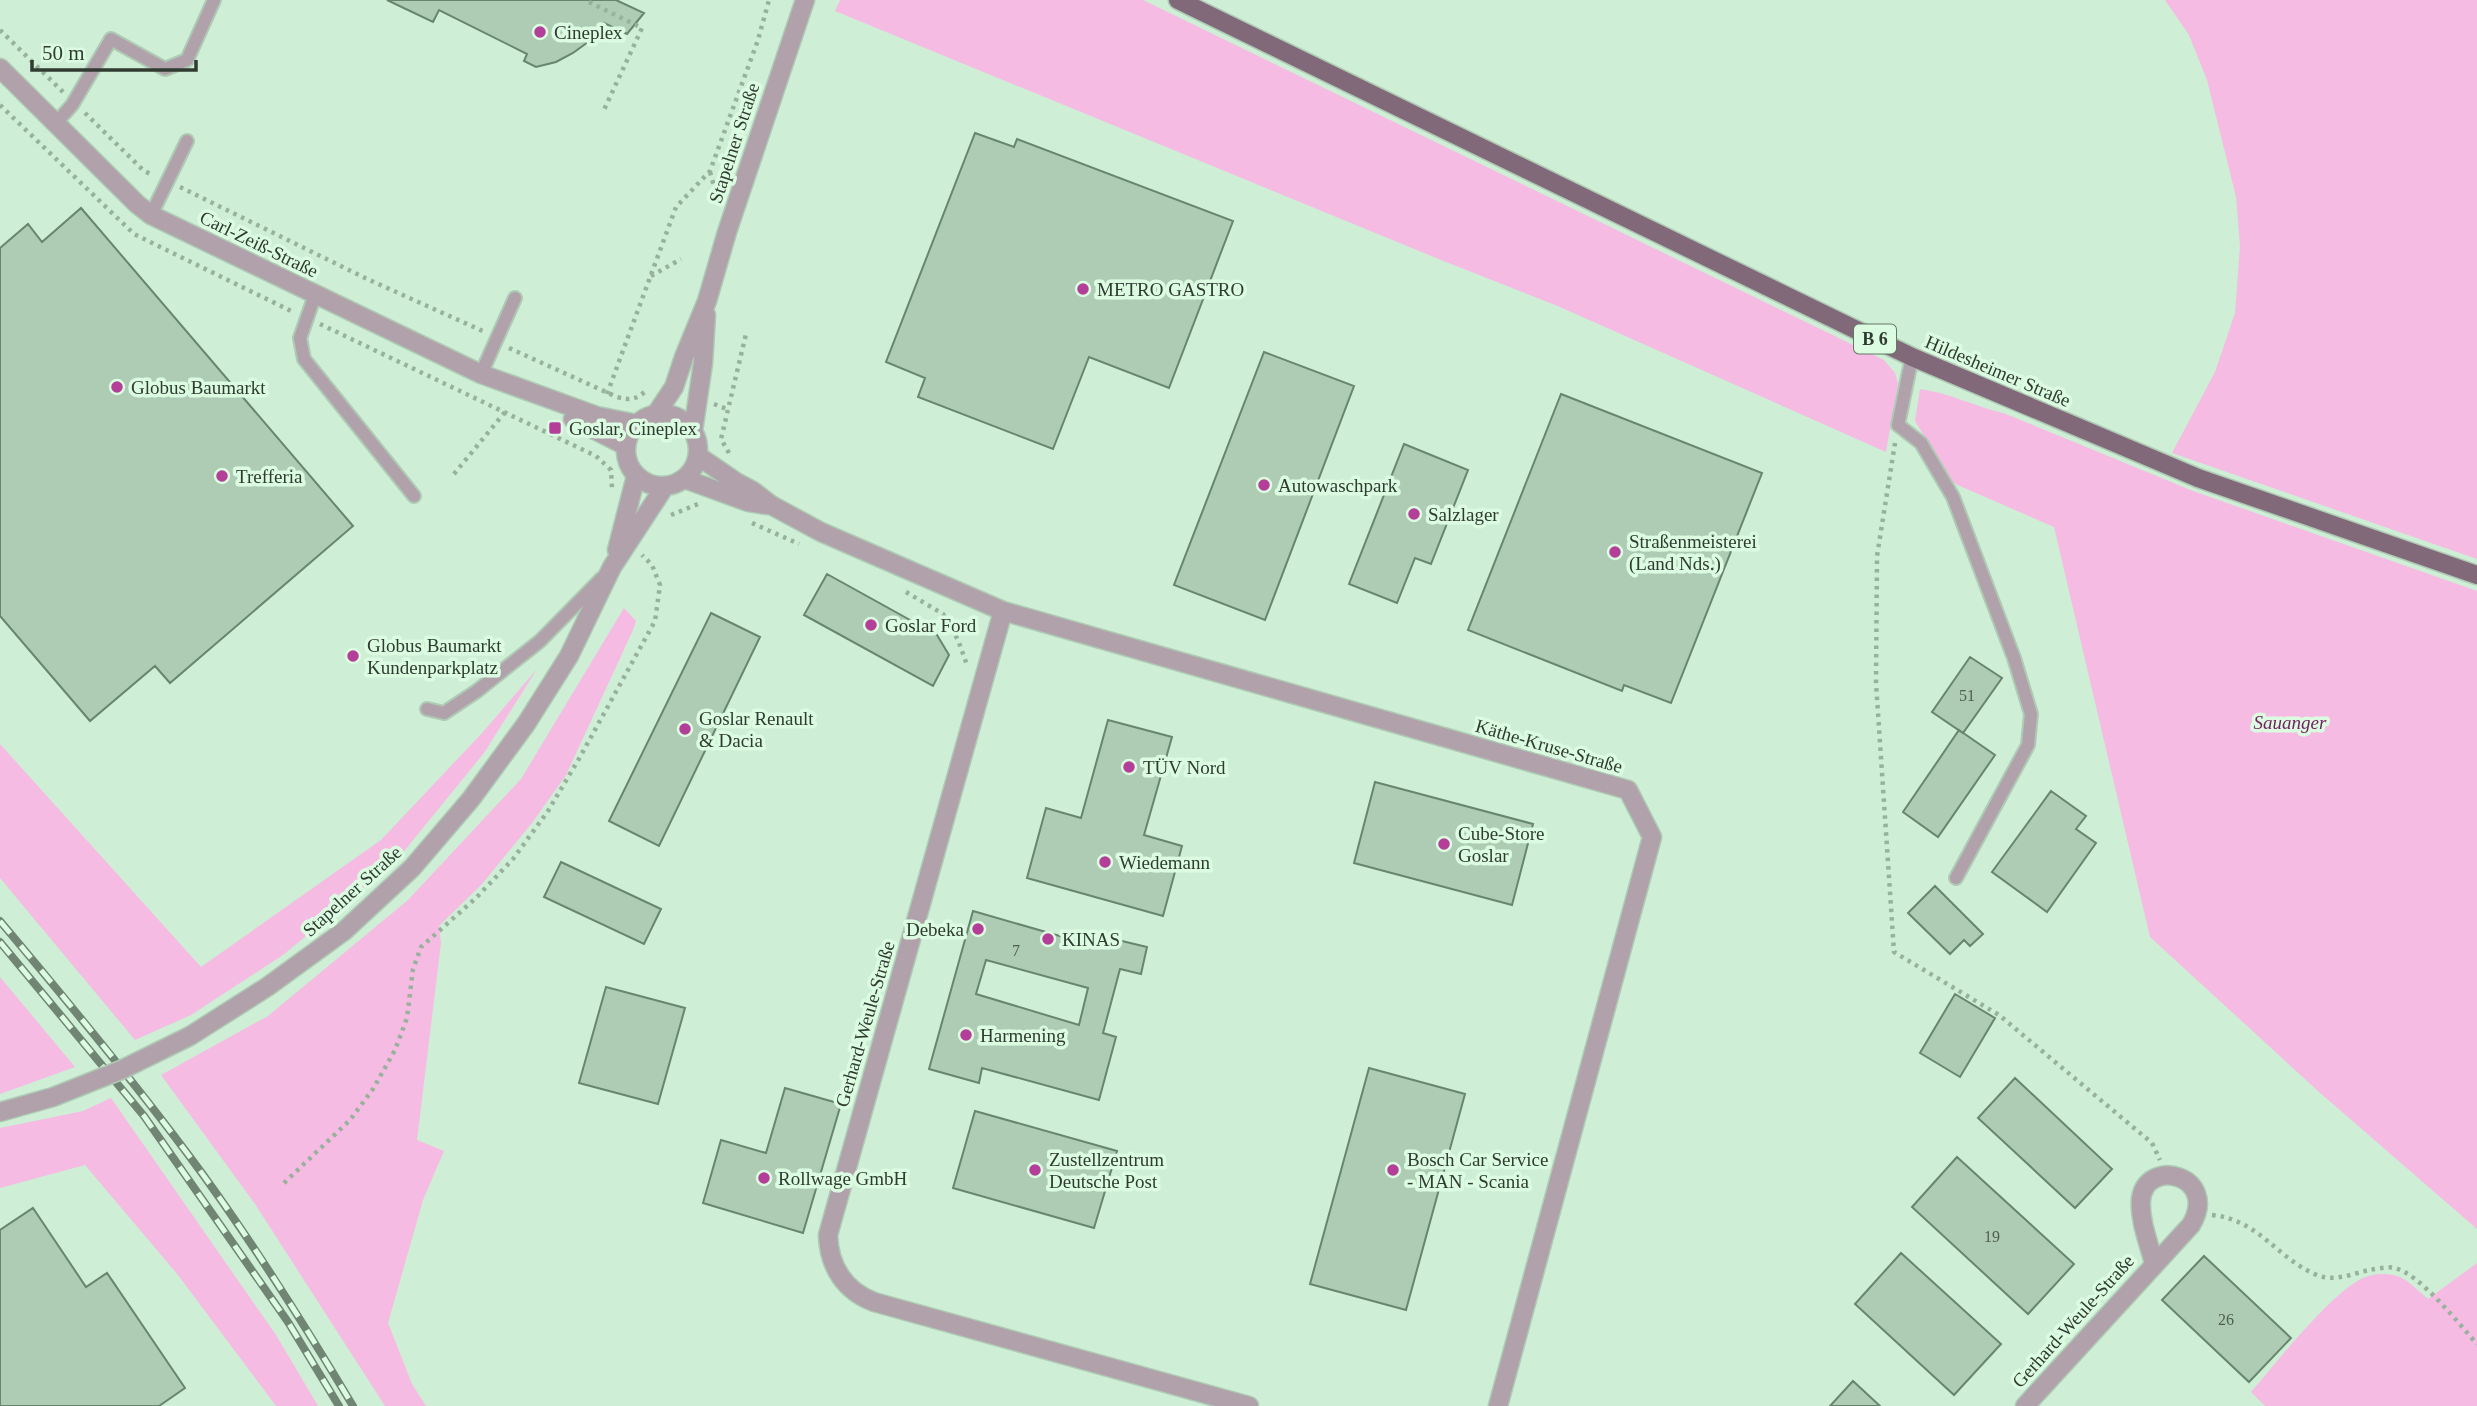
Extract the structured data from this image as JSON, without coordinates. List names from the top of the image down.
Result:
{
  "streets": {
    "main road": ["B 6", "Hildesheimer Straße"],
    "street": [
      "Stapelner Straße",
      "Carl-Zeiß-Straße",
      "Käthe-Kruse-Straße",
      "Gerhard-Weule-Straße"
    ]
  },
  "crossings": [
    ["Stapelner Straße", "Carl-Zeiß-Straße"],
    ["Käthe-Kruse-Straße", "Gerhard-Weule-Straße"]
  ],
  "parks": ["Sauanger"],
  "places": {
    "other": [
      "Cineplex",
      "METRO GASTRO",
      "Globus Baumarkt",
      "Trefferia",
      "Autowaschpark",
      "Salzlager",
      "Straßenmeisterei (Land Nds.)",
      "Goslar Ford",
      "Globus Baumarkt Kundenparkplatz",
      "Goslar Renault & Dacia",
      "TÜV Nord",
      "Cube-Store Goslar",
      "Wiedemann",
      "Debeka",
      "KINAS",
      "Harmening",
      "Zustellzentrum Deutsche Post",
      "Bosch Car Service - MAN - Scania",
      "Rollwage GmbH"
    ],
    "transit": ["Goslar, Cineplex"]
  },
  "house_numbers": [
    "51",
    "7",
    "19",
    "26"
  ],
  "scale_bar": "50 m"
}
